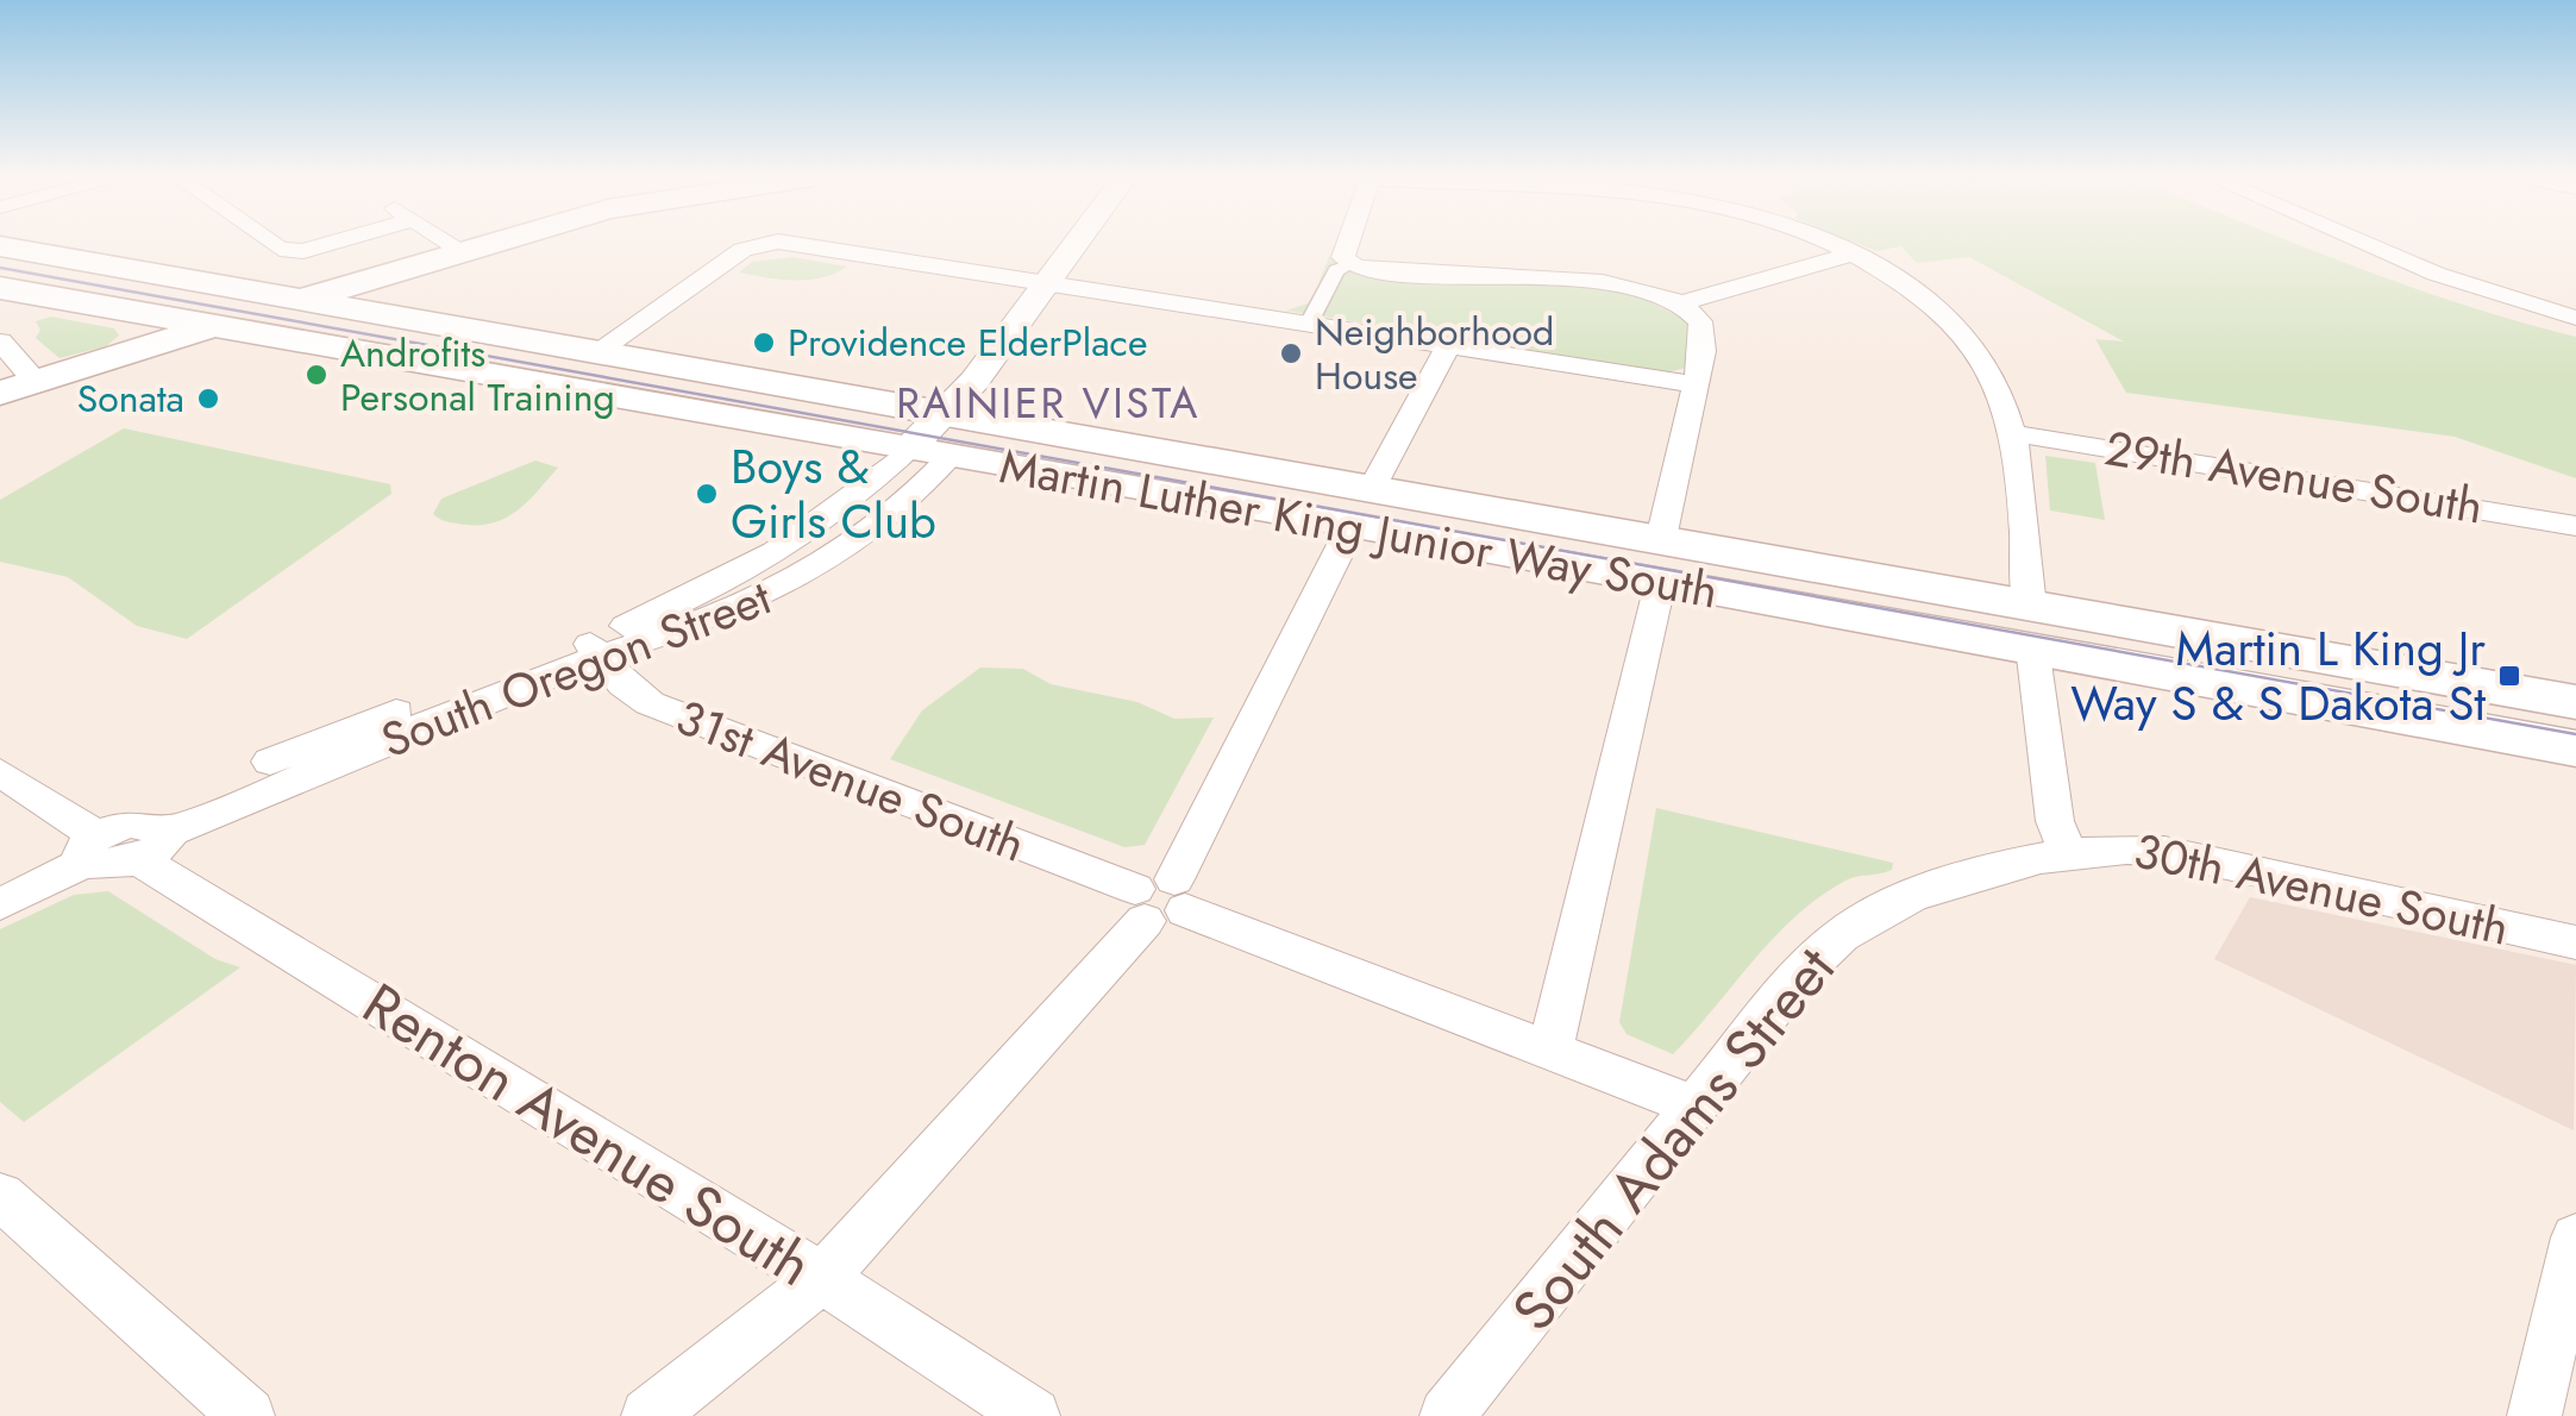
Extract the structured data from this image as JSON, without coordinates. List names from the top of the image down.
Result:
{
  "streets": {
    "main road": ["Martin Luther King Junior Way South"],
    "street": [
      "29th Avenue South",
      "South Oregon Street",
      "31st Avenue South",
      "30th Avenue South",
      "Renton Avenue South",
      "South Adams Street"
    ]
  },
  "crossings": [
    ["Martin Luther King Junior Way South", "South Oregon Street"],
    ["South Oregon Street", "31st Avenue South"],
    ["South Oregon Street", "Renton Avenue South"],
    ["31st Avenue South", "South Adams Street"],
    ["30th Avenue South", "South Adams Street"]
  ],
  "districts": ["RAINIER VISTA"],
  "places": {
    "other": [
      "Providence ElderPlace",
      "Neighborhood House",
      "Androfits Personal Training",
      "Sonata",
      "Boys & Girls Club"
    ],
    "transit": ["Martin L King Jr Way S & S Dakota St"]
  }
}
